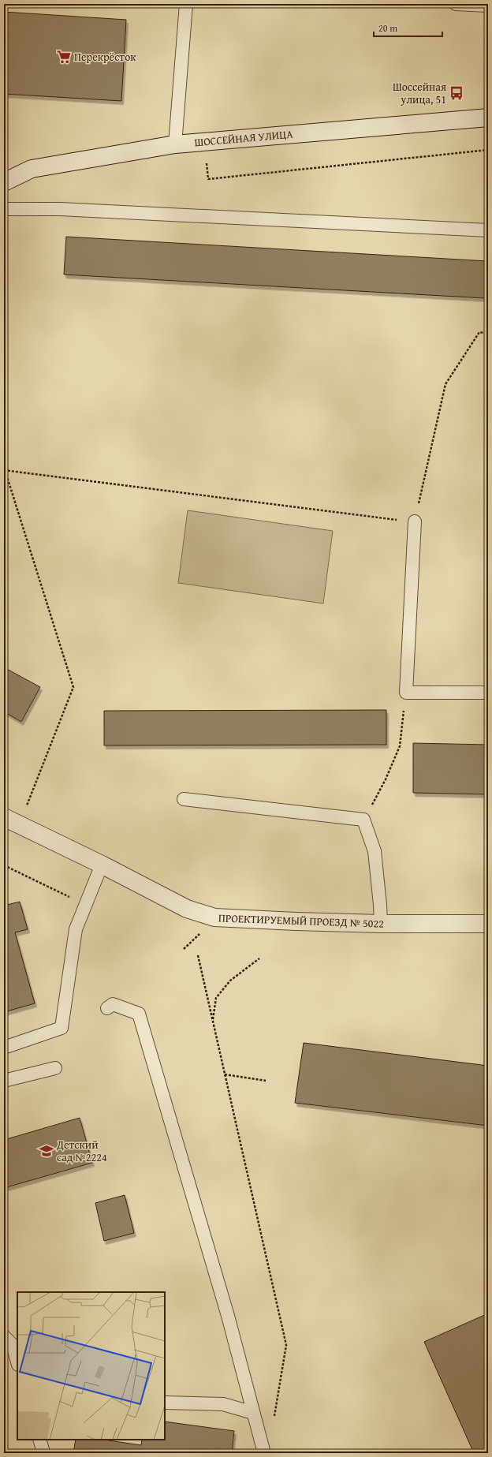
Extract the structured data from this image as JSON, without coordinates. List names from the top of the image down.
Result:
{
  "streets": {
    "street": ["ШОССЕЙНАЯ УЛИЦА", "ПРОЕКТИРУЕМЫЙ ПРОЕЗД № 5022"]
  },
  "places": {
    "supermarket": ["Перекрёсток"],
    "bus stop": ["Шоссейная улица, 51"],
    "school or university": ["Детский сад №2224"]
  },
  "scale_bar": "20 m"
}
